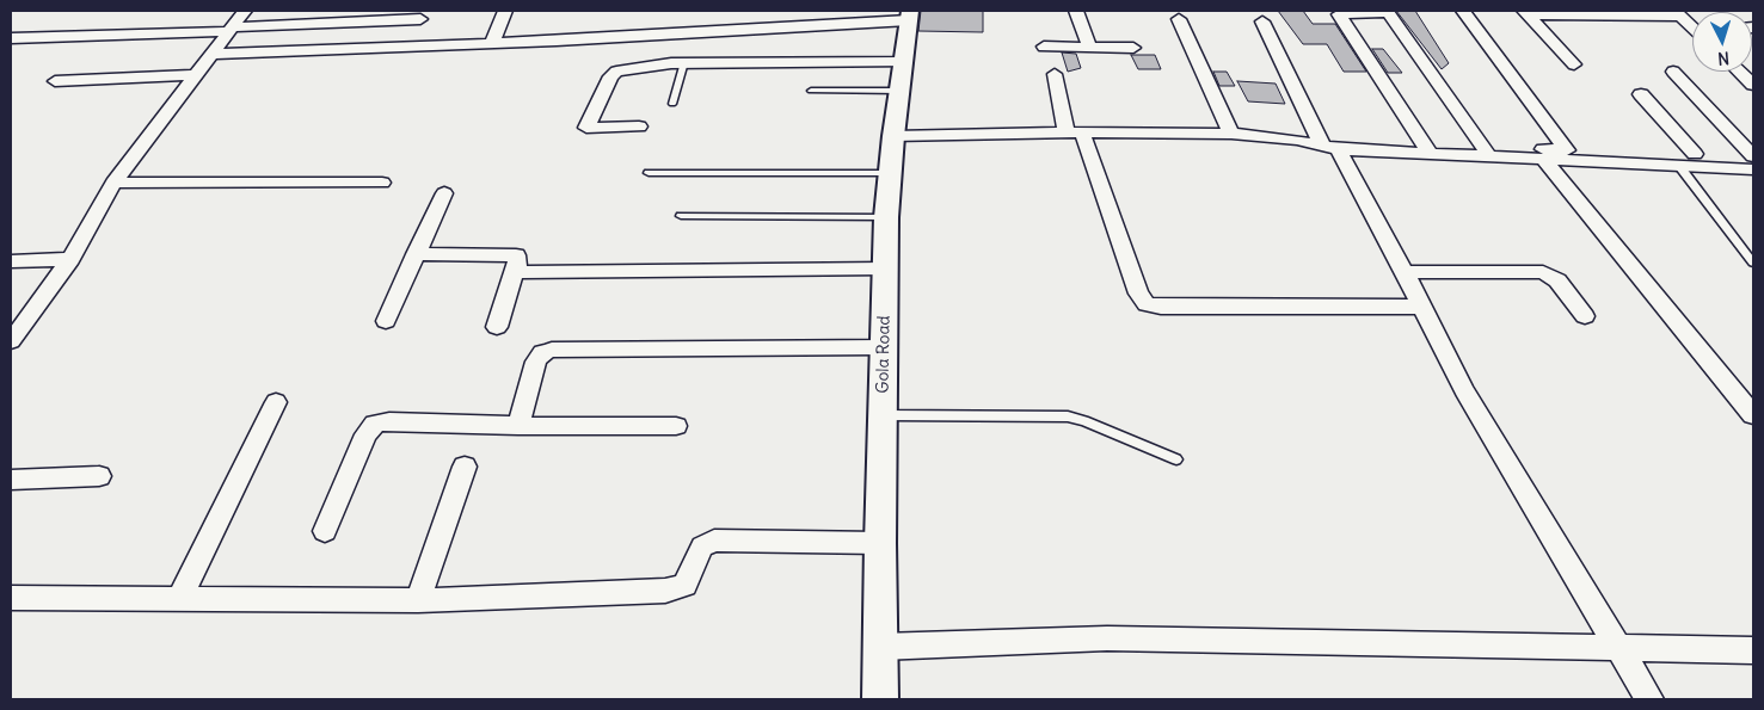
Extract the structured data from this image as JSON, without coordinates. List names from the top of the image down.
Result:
{
  "streets": {
    "street": ["Gola Road"]
  },
  "north": "bottom"
}
